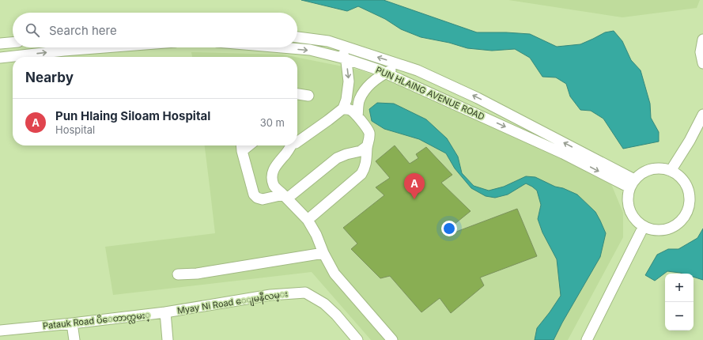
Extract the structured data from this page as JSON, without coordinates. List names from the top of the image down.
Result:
{
  "streets": {
    "street": ["PUN HLAING AVENUE ROAD", "Myay Ni Road ေျမနီလမ္း", "Patauk Road ပိေတာက္လမး္"]
  },
  "crossings": [
    ["Myay Ni Road ေျမနီလမ္း", "Patauk Road ပိေတာက္လမး္"]
  ],
  "page": {
    "search": "Search here",
    "heading": "Nearby",
    "list": [
      {
        "mark": "A",
        "name": "Pun Hlaing Siloam Hospital",
        "note": "Hospital",
        "value": "30 m"
      }
    ],
    "pins": "A",
    "map_buttons": ["+", "−"]
  }
}
